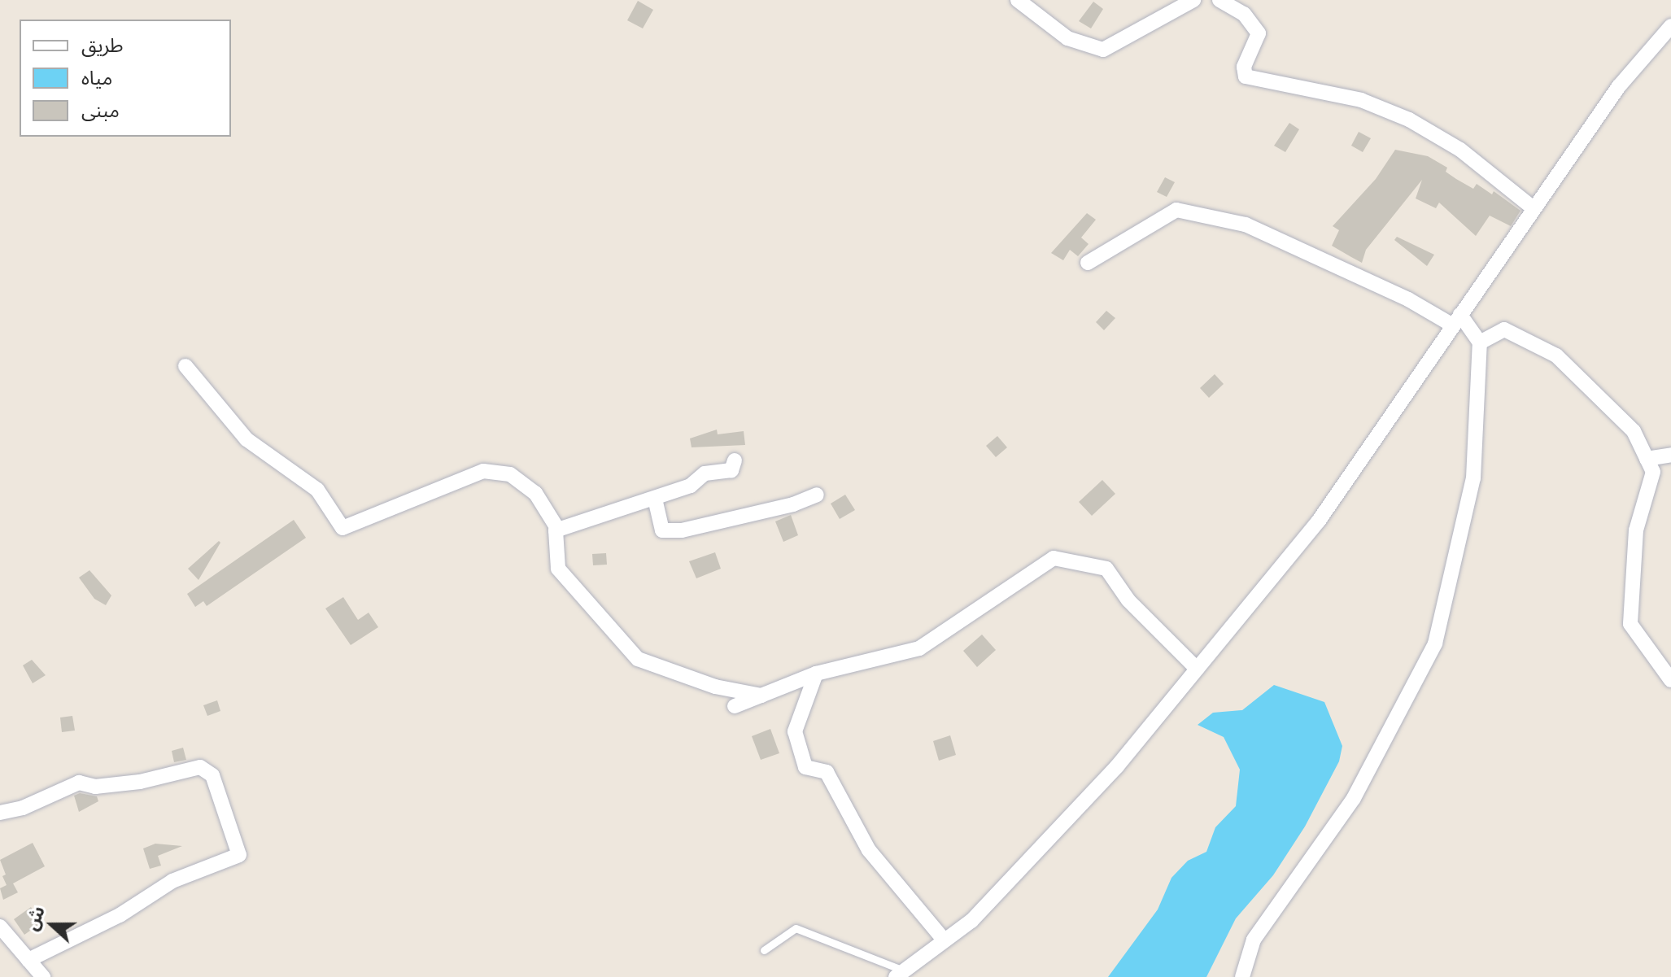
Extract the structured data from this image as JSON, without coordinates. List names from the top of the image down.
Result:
{
  "legend": ["طريق", "مياه", "مبنى"],
  "north": "left"
}
